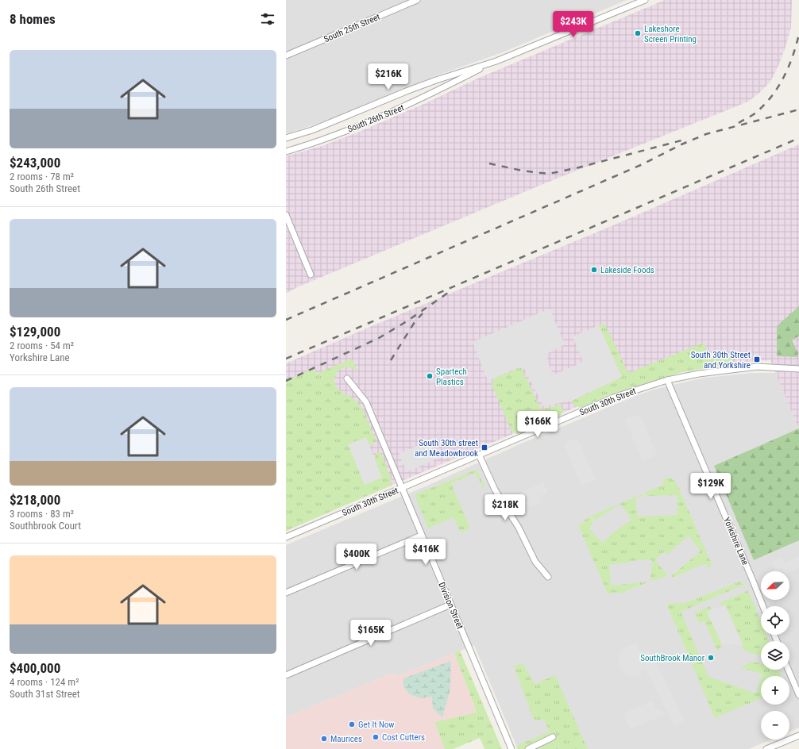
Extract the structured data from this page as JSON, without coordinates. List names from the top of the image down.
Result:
{
  "streets": {
    "street": [
      "South 25th Street",
      "South 26th Street",
      "South 30th Street",
      "Yorkshire Lane",
      "Division Street"
    ]
  },
  "crossings": [
    ["South 30th Street", "Yorkshire Lane"],
    ["South 30th Street", "Division Street"]
  ],
  "places": {
    "other": [
      "Lakeshore Screen Printing",
      "Lakeside Foods",
      "Spartech Plastics",
      "SouthBrook Manor",
      "Get It Now",
      "Cost Cutters",
      "Maurices"
    ],
    "transit": ["South 30th Street and Yorkshire", "South 30th street and Meadowbrook"]
  },
  "north": "bottom left",
  "page": {
    "heading": "8 homes",
    "price": [
      "$243K",
      "$216K",
      "$166K",
      "$129K",
      "$218K",
      "$416K",
      "$400K",
      "$165K"
    ],
    "list": [
      {
        "name": "$243,000",
        "note": "2 rooms · 78 m² · South 26th Street"
      },
      {
        "name": "$129,000",
        "note": "2 rooms · 54 m² · Yorkshire Lane"
      },
      {
        "name": "$218,000",
        "note": "3 rooms · 83 m² · Southbrook Court"
      },
      {
        "name": "$400,000",
        "note": "4 rooms · 124 m² · South 31st Street"
      }
    ],
    "map_buttons": ["+", "−"]
  }
}
